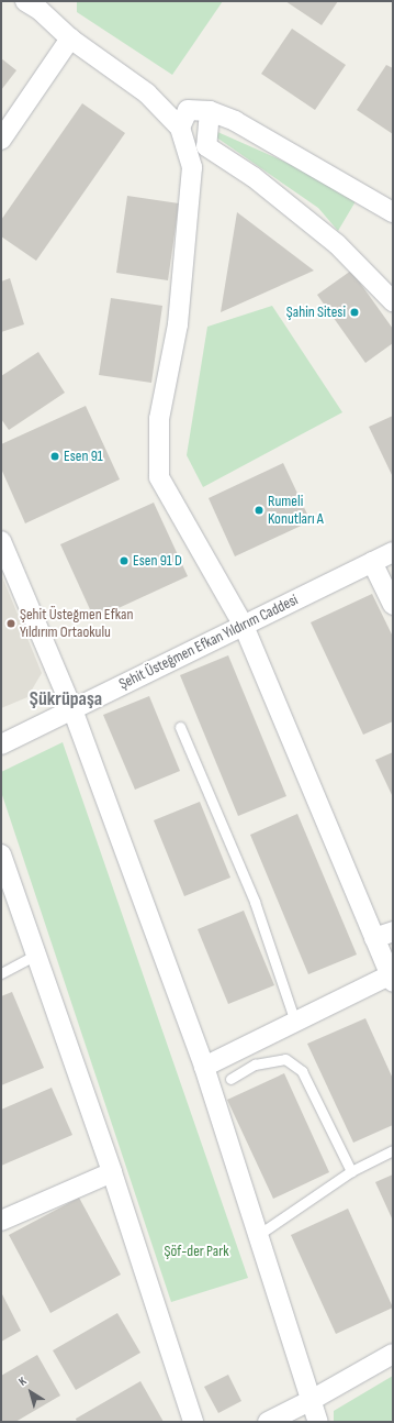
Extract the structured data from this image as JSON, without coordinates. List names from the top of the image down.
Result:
{
  "streets": {
    "street": ["Şehit Üsteğmen Efkan Yıldırım Caddesi"]
  },
  "districts": ["Şükrüpaşa"],
  "parks": ["Şöf-der Park"],
  "places": [
    "Şahin Sitesi",
    "Esen 91",
    "Rumeli Konutları A",
    "Esen 91 D",
    "Şehit Üsteğmen Efkan Yıldırım Ortaokulu"
  ],
  "north": "top left"
}
